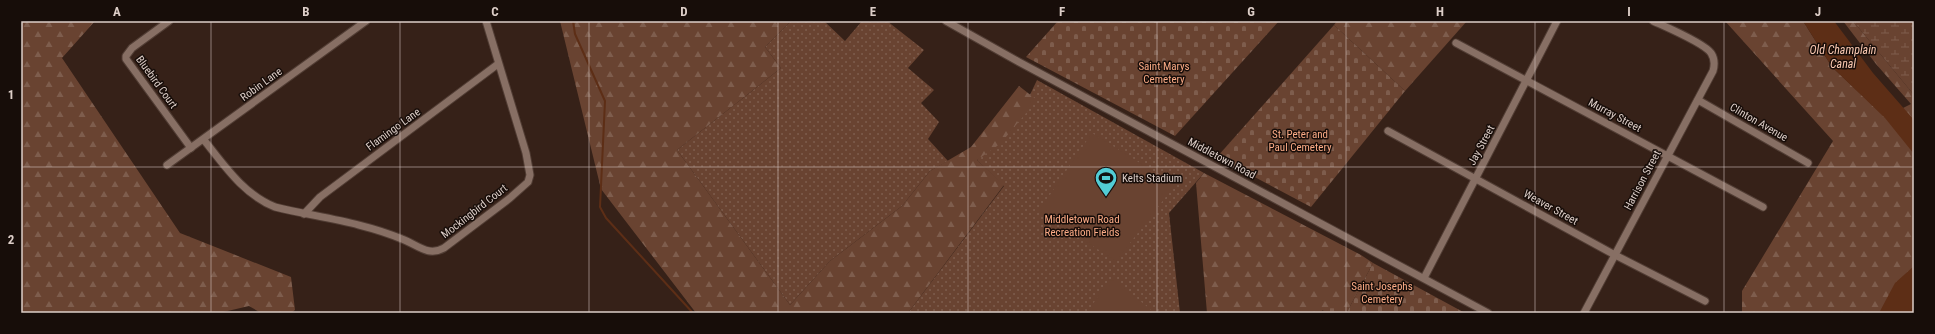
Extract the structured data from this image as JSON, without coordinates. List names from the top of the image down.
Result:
{
  "streets": {
    "street": [
      "Bluebird Court",
      "Robin Lane",
      "Murray Street",
      "Clinton Avenue",
      "Flamingo Lane",
      "Jay Street",
      "Middletown Road",
      "Harrison Street",
      "Weaver Street",
      "Mockingbird Court"
    ]
  },
  "crossings": [
    ["Bluebird Court", "Robin Lane"],
    ["Robin Lane", "Mockingbird Court"],
    ["Murray Street", "Jay Street"],
    ["Murray Street", "Harrison Street"],
    ["Clinton Avenue", "Harrison Street"],
    ["Flamingo Lane", "Mockingbird Court"],
    ["Jay Street", "Middletown Road"],
    ["Jay Street", "Weaver Street"],
    ["Harrison Street", "Weaver Street"]
  ],
  "water": ["Old Champlain Canal"],
  "parks": [
    "Saint Marys Cemetery",
    "St. Peter and Paul Cemetery",
    "Middletown Road Recreation Fields",
    "Saint Josephs Cemetery"
  ],
  "places": {
    "sports": ["Kelts Stadium"]
  },
  "grid": {
    "columns": [
      "A",
      "B",
      "C",
      "D",
      "E",
      "F",
      "G",
      "H",
      "I",
      "J"
    ],
    "rows": ["1", "2"]
  }
}
